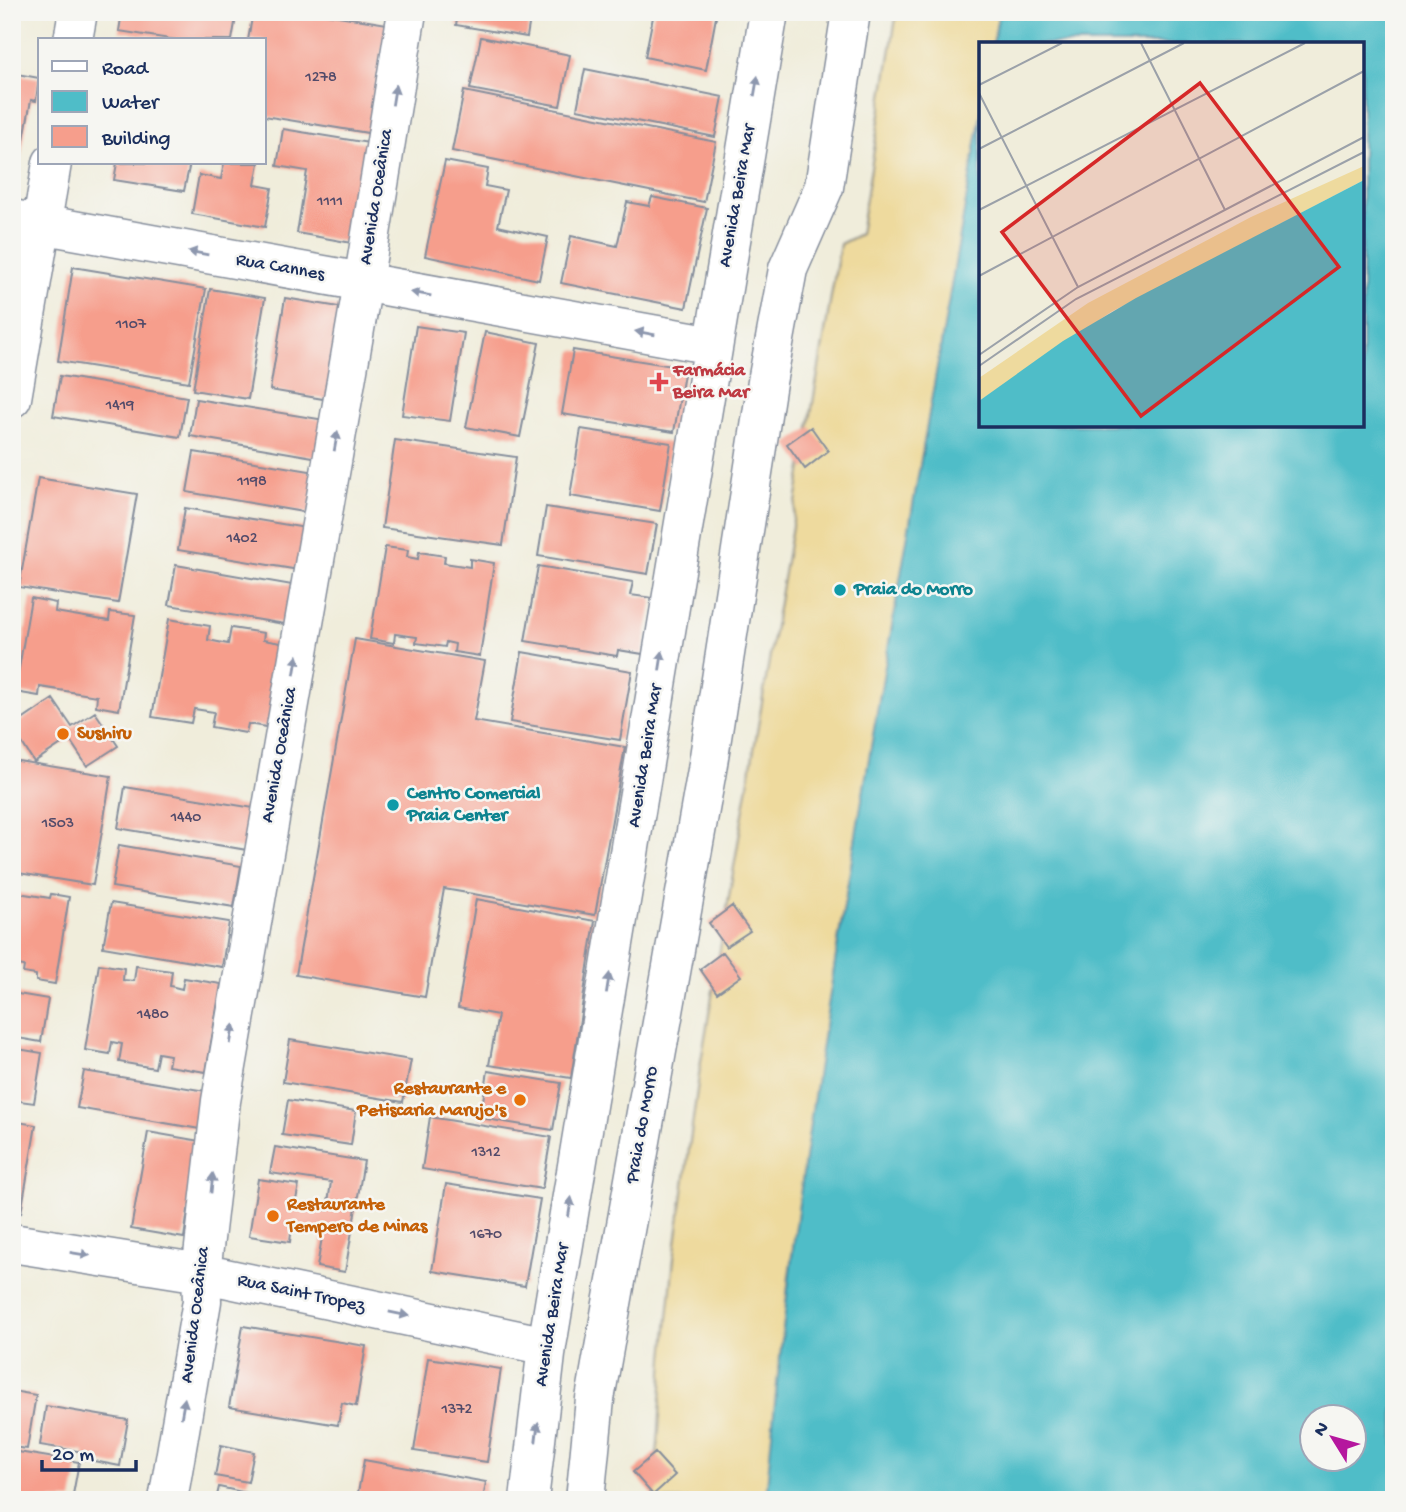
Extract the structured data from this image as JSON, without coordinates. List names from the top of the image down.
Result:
{
  "streets": {
    "street": [
      "Avenida Beira Mar",
      "Avenida Oceânica",
      "Rua Cannes",
      "Praia do Morro",
      "Rua Saint Tropez"
    ]
  },
  "crossings": [
    ["Avenida Beira Mar", "Rua Cannes"],
    ["Avenida Beira Mar", "Rua Saint Tropez"],
    ["Avenida Oceânica", "Rua Cannes"],
    ["Avenida Oceânica", "Rua Saint Tropez"]
  ],
  "one_way": [
    "Avenida Beira Mar",
    "Avenida Oceânica",
    "Rua Cannes",
    "Rua Saint Tropez"
  ],
  "places": {
    "health": ["Farmácia Beira Mar"],
    "other": [
      "Praia do Morro",
      "Sushiru",
      "Centro Comercial Praia Center",
      "Restaurante e Petiscaria Marujo's",
      "Restaurante Tempero de Minas"
    ]
  },
  "house_numbers": [
    "1278",
    "1111",
    "1107",
    "1419",
    "1198",
    "1402",
    "1440",
    "1503",
    "1480",
    "1312",
    "1670",
    "1372"
  ],
  "legend": ["Road", "Water", "Building"],
  "scale_bar": "20 m",
  "north": "top left"
}
